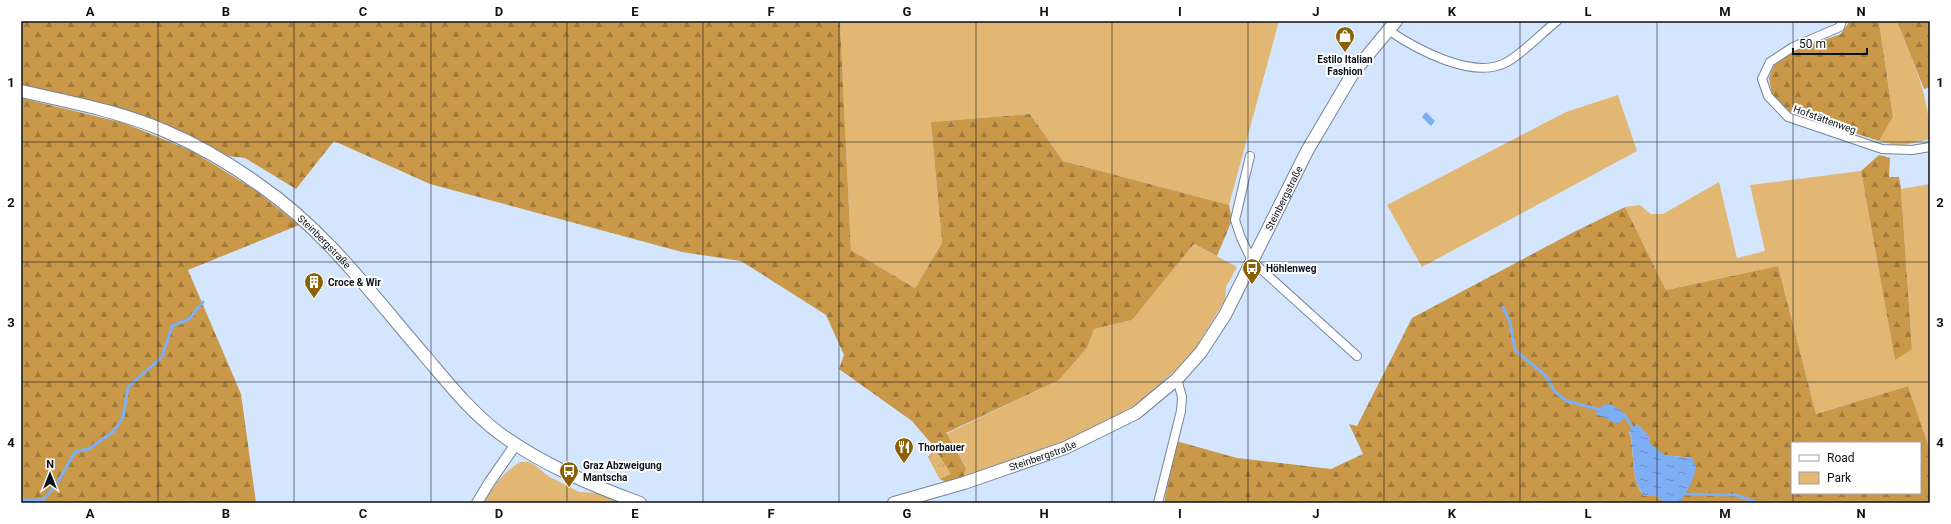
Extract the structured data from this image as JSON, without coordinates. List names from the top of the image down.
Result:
{
  "streets": {
    "main road": ["Steinbergstraße"],
    "street": ["Hofstättenweg"]
  },
  "places": {
    "shop": ["Estilo Italian Fashion"],
    "bus stop": ["Höhlenweg", "Graz Abzweigung Mantscha"],
    "building": ["Croce & Wir"],
    "restaurant": ["Thorbauer"]
  },
  "legend": ["Road", "Park"],
  "scale_bar": "50 m",
  "north": "top",
  "grid": {
    "columns": [
      "A",
      "B",
      "C",
      "D",
      "E",
      "F",
      "G",
      "H",
      "I",
      "J",
      "K",
      "L",
      "M",
      "N"
    ],
    "rows": [
      "1",
      "2",
      "3",
      "4"
    ]
  }
}
